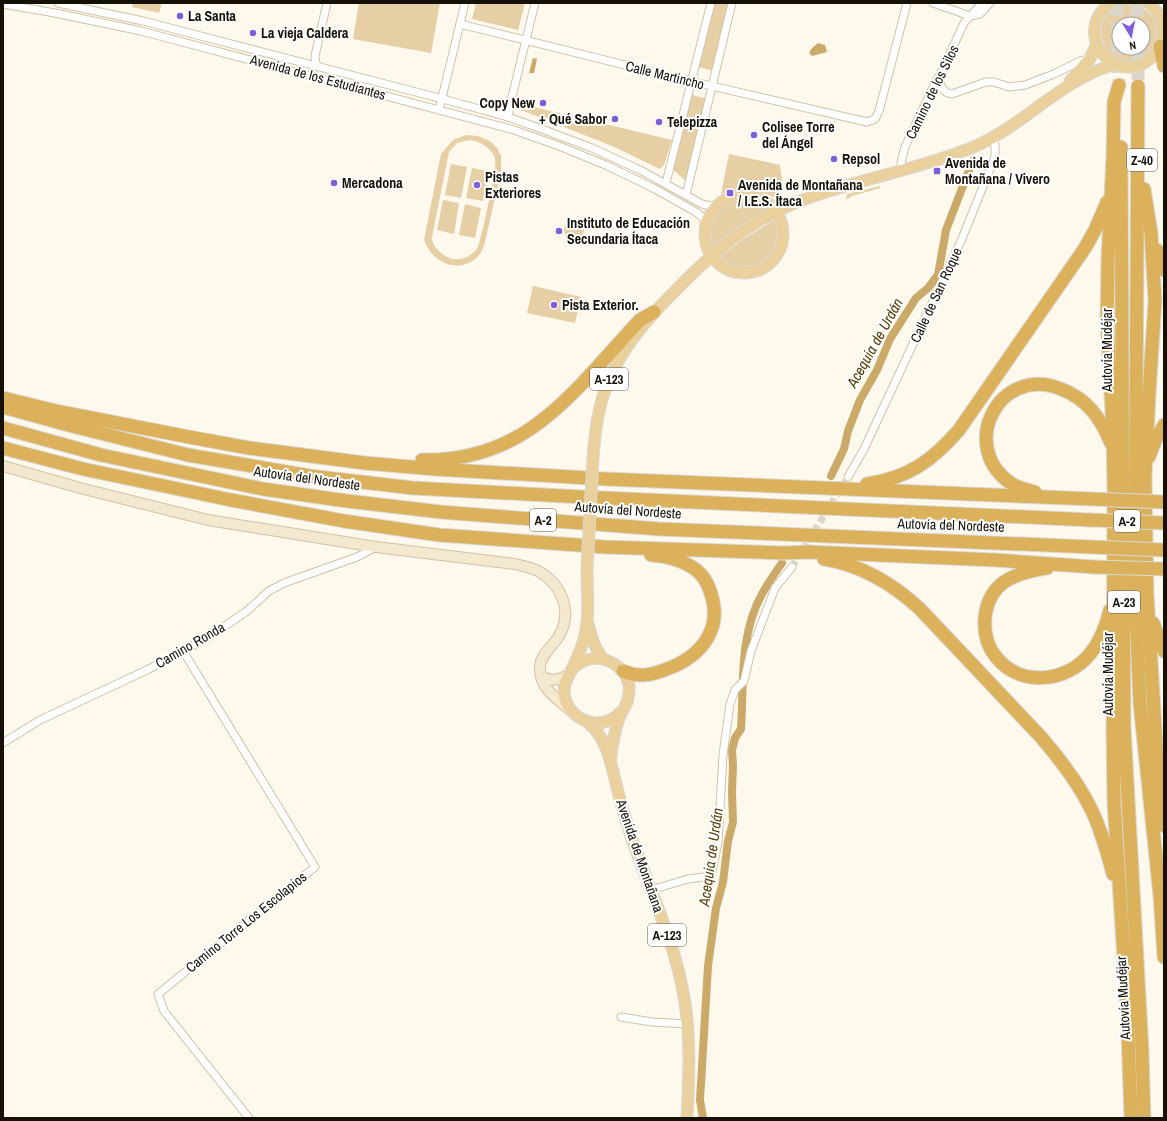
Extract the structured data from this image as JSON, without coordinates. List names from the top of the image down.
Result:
{
  "streets": {
    "highway": [
      "Z-40",
      "Autovía Mudéjar",
      "Autovía del Nordeste",
      "A-2",
      "A-23"
    ],
    "main road": ["A-123", "Avenida de Montañana"],
    "street": [
      "Calle Martincho",
      "Avenida de los Estudiantes",
      "Camino de los Silos",
      "Calle de San Roque",
      "Camino Ronda",
      "Camino Torre Los Escolapios"
    ]
  },
  "crossings": [
    ["Camino de los Silos", "A-123"],
    ["Z-40", "Autovía Mudéjar"],
    ["Calle de San Roque", "A-123"],
    ["A-123", "Avenida de Montañana"],
    ["Camino Ronda", "Camino Torre Los Escolapios"]
  ],
  "water": ["Acequia de Urdán"],
  "places": {
    "other": [
      "La Santa",
      "La vieja Caldera",
      "Copy New",
      "+ Qué Sabor",
      "Telepizza",
      "Colisee Torre del Ángel",
      "Repsol",
      "Mercadona",
      "Pistas Exteriores",
      "Instituto de Educación Secundaria Ítaca",
      "Pista Exterior."
    ],
    "transit": ["Avenida de Montañana / Vivero", "Avenida de Montañana / I.E.S. Ítaca"]
  },
  "north": "bottom"
}
